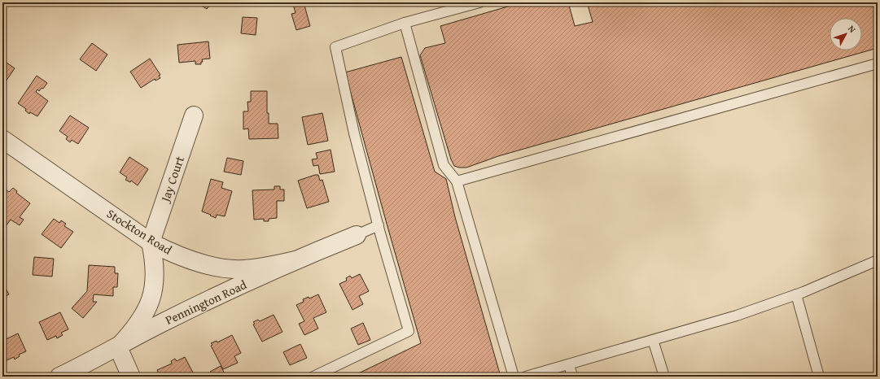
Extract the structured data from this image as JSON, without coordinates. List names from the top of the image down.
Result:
{
  "streets": {
    "street": ["Jay Court", "Stockton Road", "Pennington Road"]
  },
  "crossings": [
    ["Jay Court", "Stockton Road"],
    ["Stockton Road", "Pennington Road"]
  ],
  "north": "top right"
}
